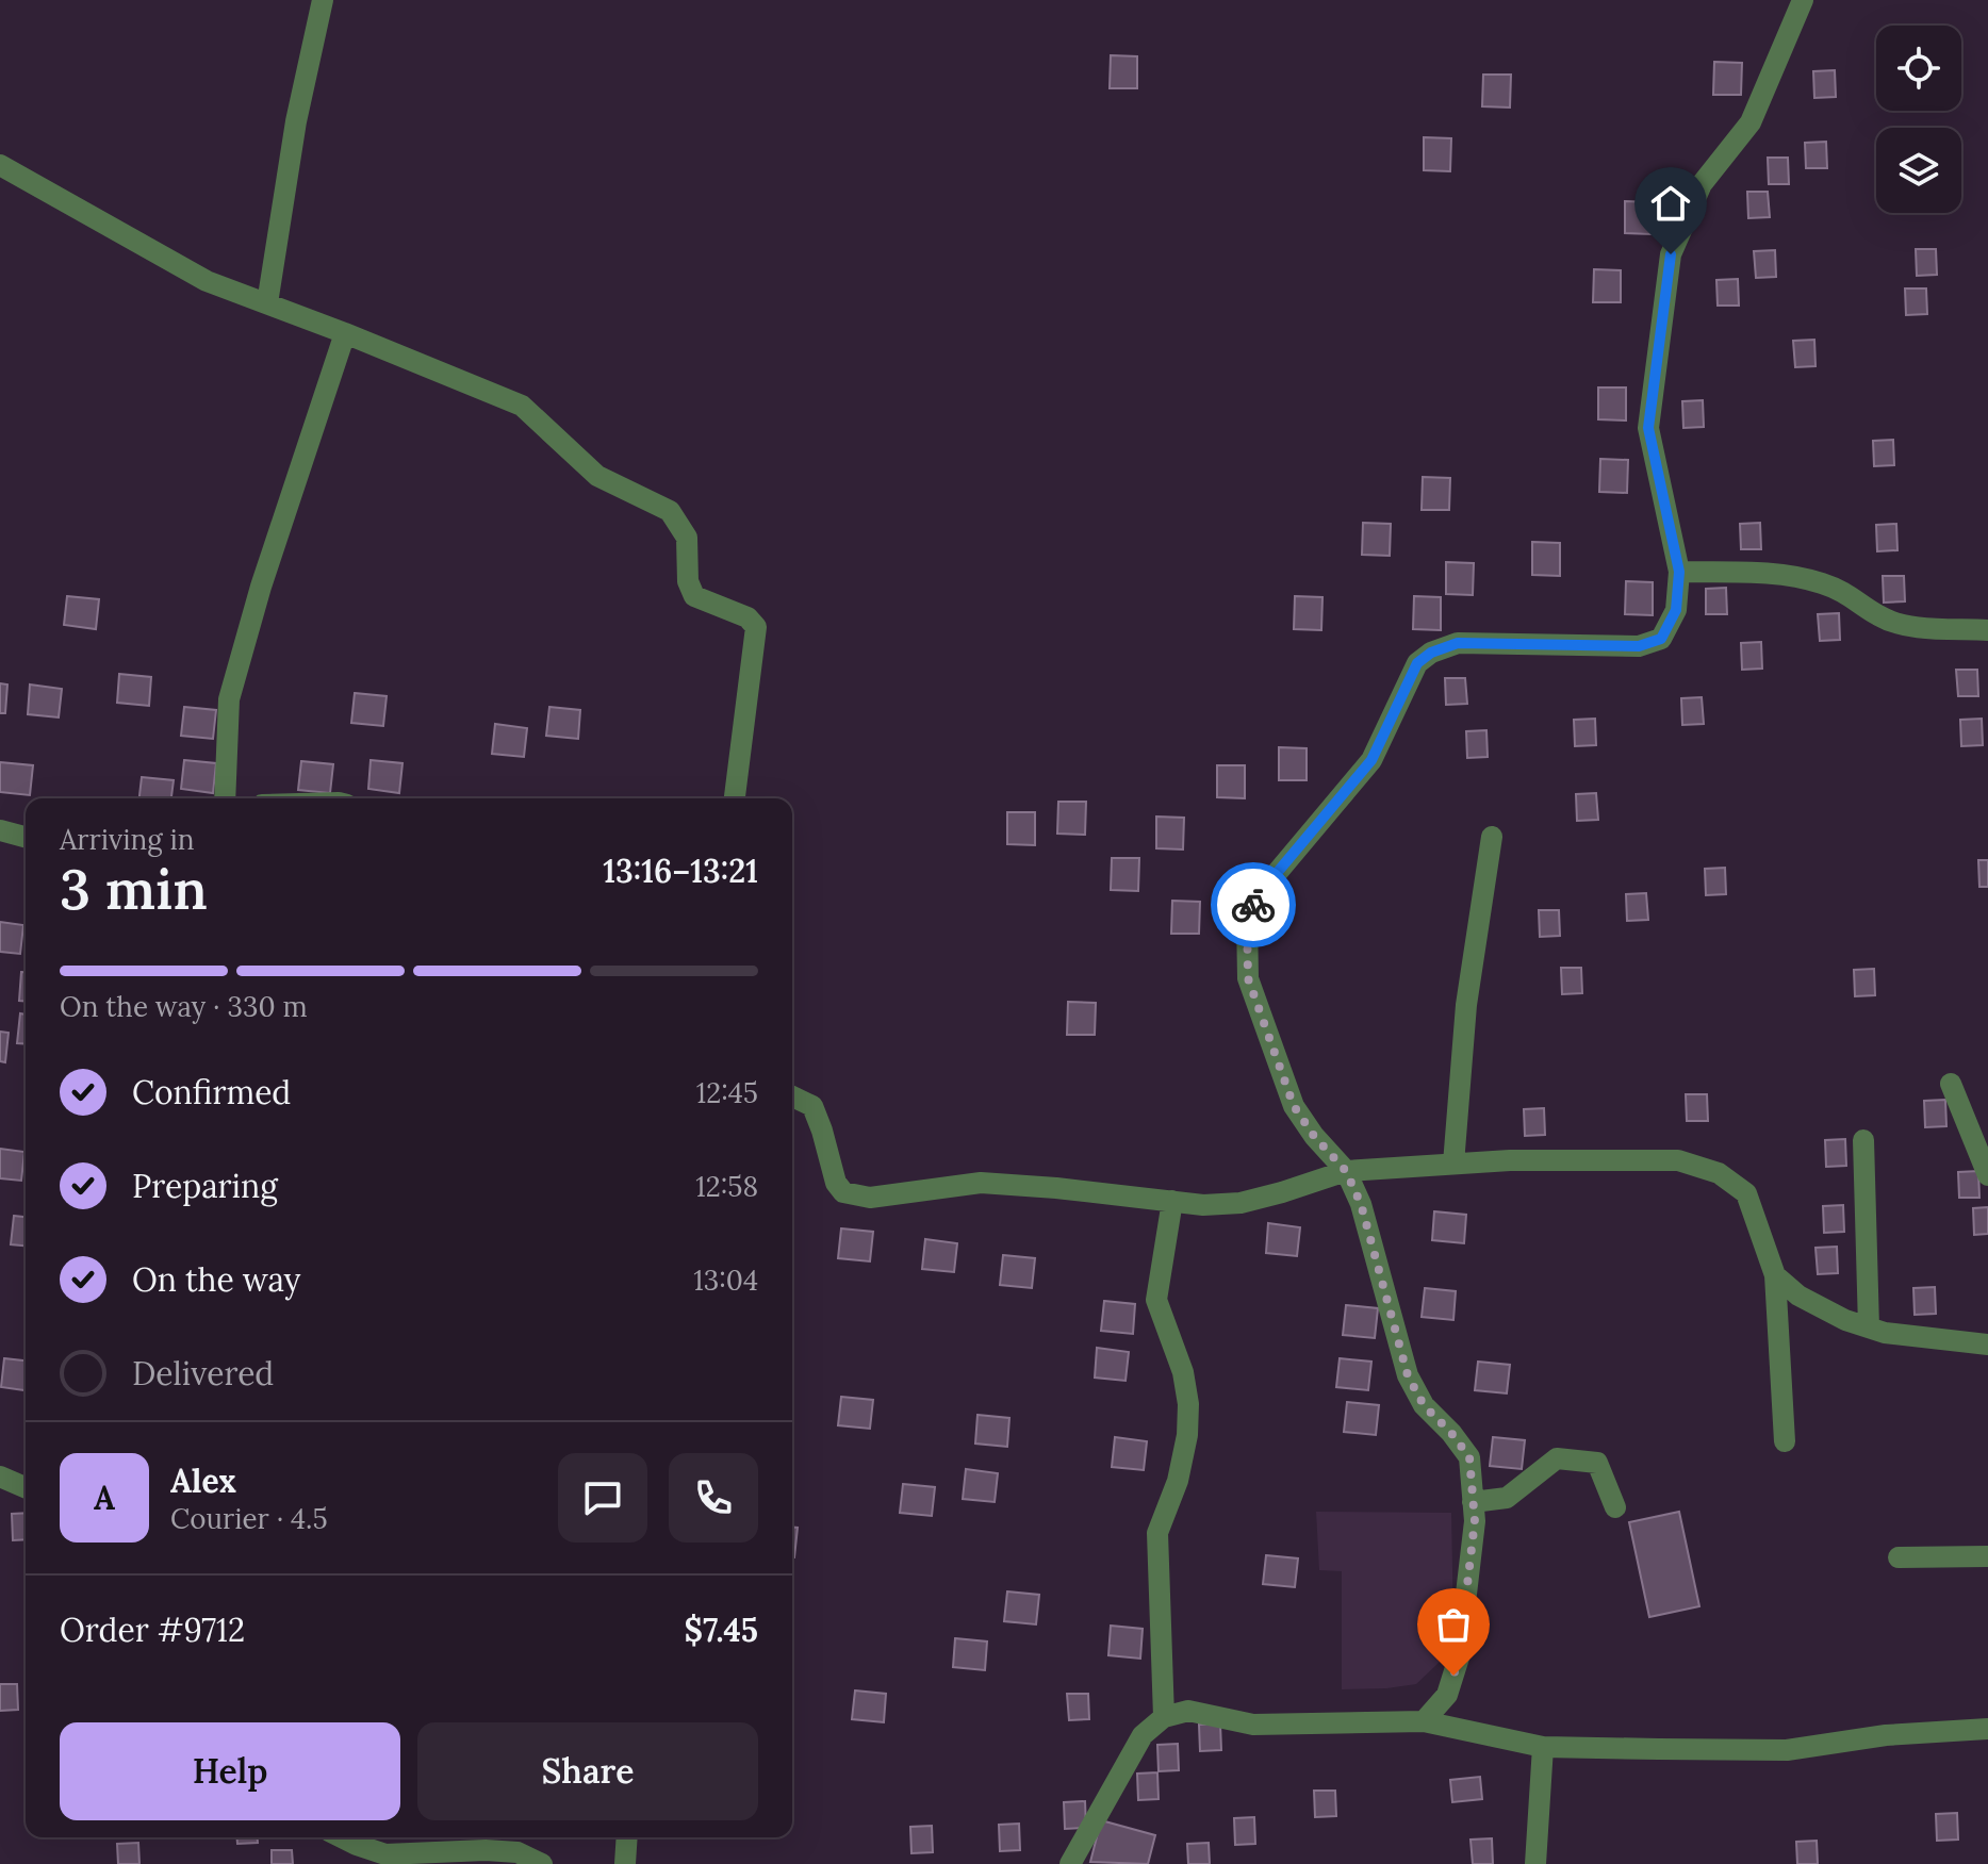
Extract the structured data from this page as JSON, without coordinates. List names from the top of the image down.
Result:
{
  "page": {
    "heading": ["3 min", "Arriving in", "13:16–13:21"],
    "panel": [
      "Alex",
      "Courier · 4.5",
      "Order #9712",
      "$7.45"
    ],
    "bar": "On the way · 330 m",
    "list": [
      ["Confirmed", "12:45"],
      ["Preparing", "12:58"],
      ["On the way", "13:04"],
      "Delivered"
    ],
    "round": "A",
    "buttons": ["Help", "Share"]
  }
}
